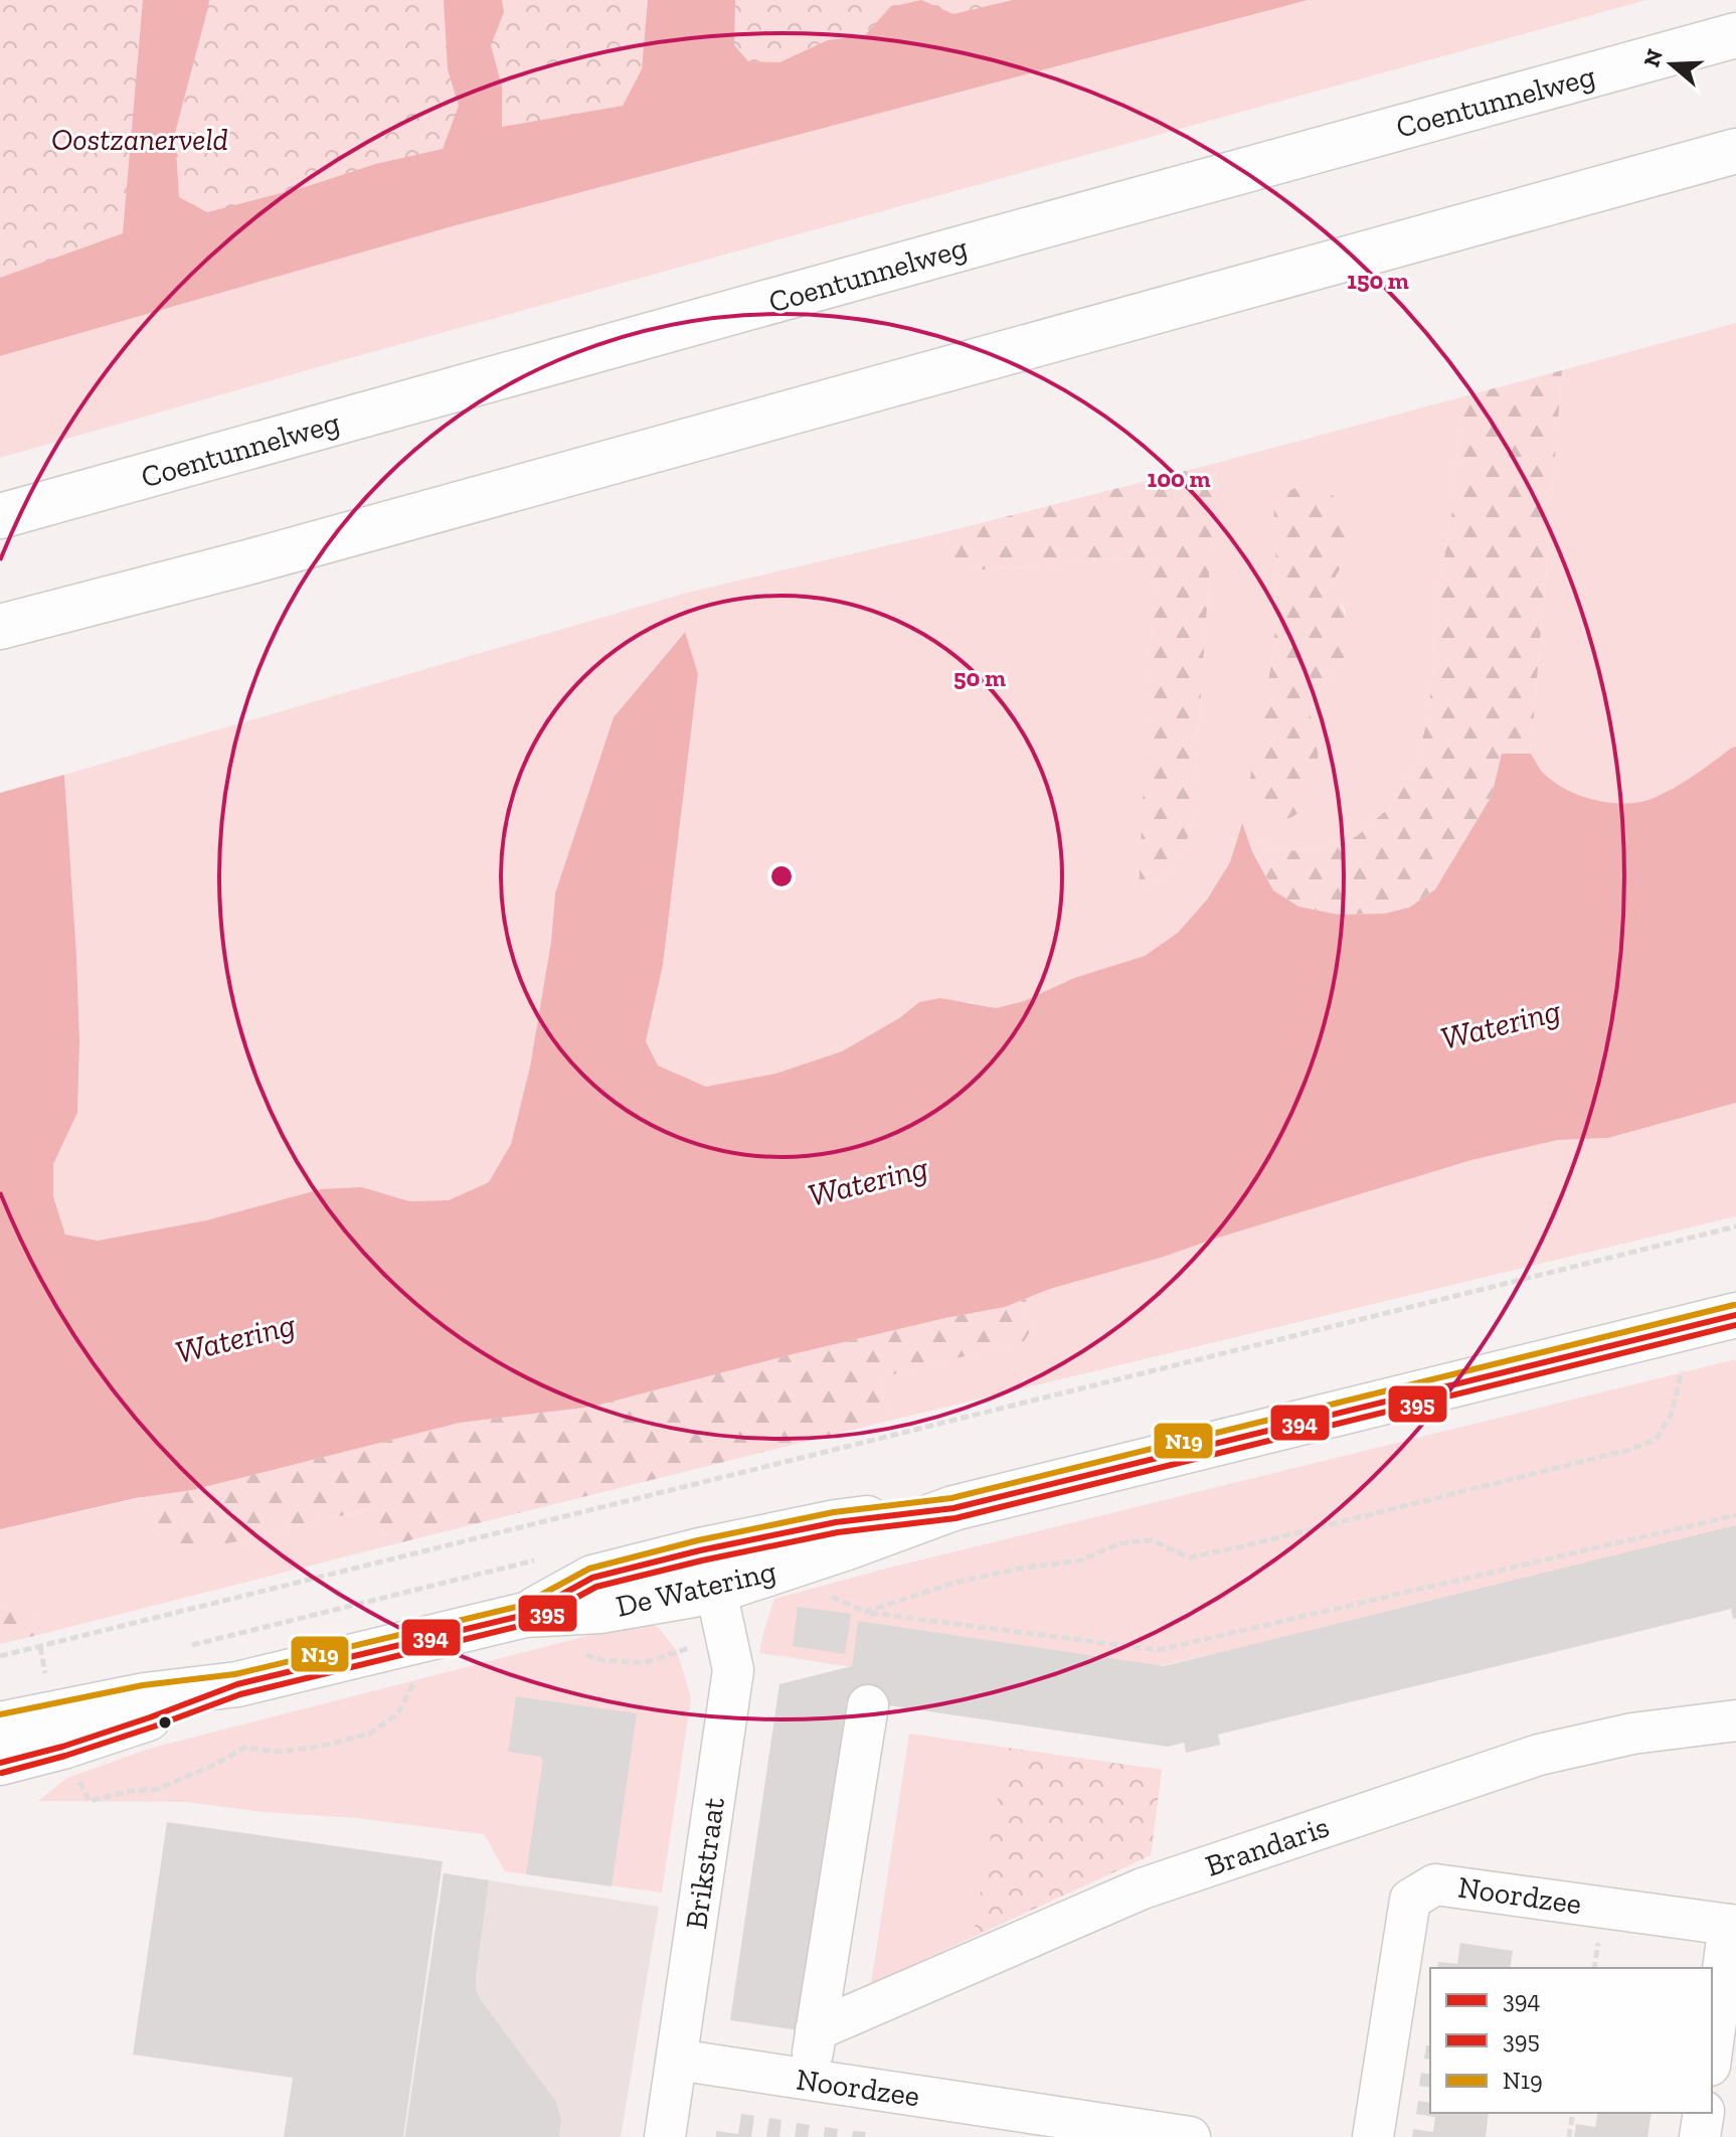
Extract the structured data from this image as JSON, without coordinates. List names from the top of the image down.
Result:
{
  "streets": {
    "main road": ["Coentunnelweg", "De Watering"],
    "street": ["Brandaris", "Brikstraat", "Noordzee"]
  },
  "crossings": [
    ["De Watering", "Brikstraat"],
    ["Brikstraat", "Noordzee"]
  ],
  "water": ["Watering"],
  "parks": ["Oostzanerveld"],
  "lines": ["transit line N19", "transit line 394", "transit line 395"],
  "legend": ["394", "395", "N19"],
  "north": "left",
  "rings": ["150 m", "100 m", "50 m"]
}
